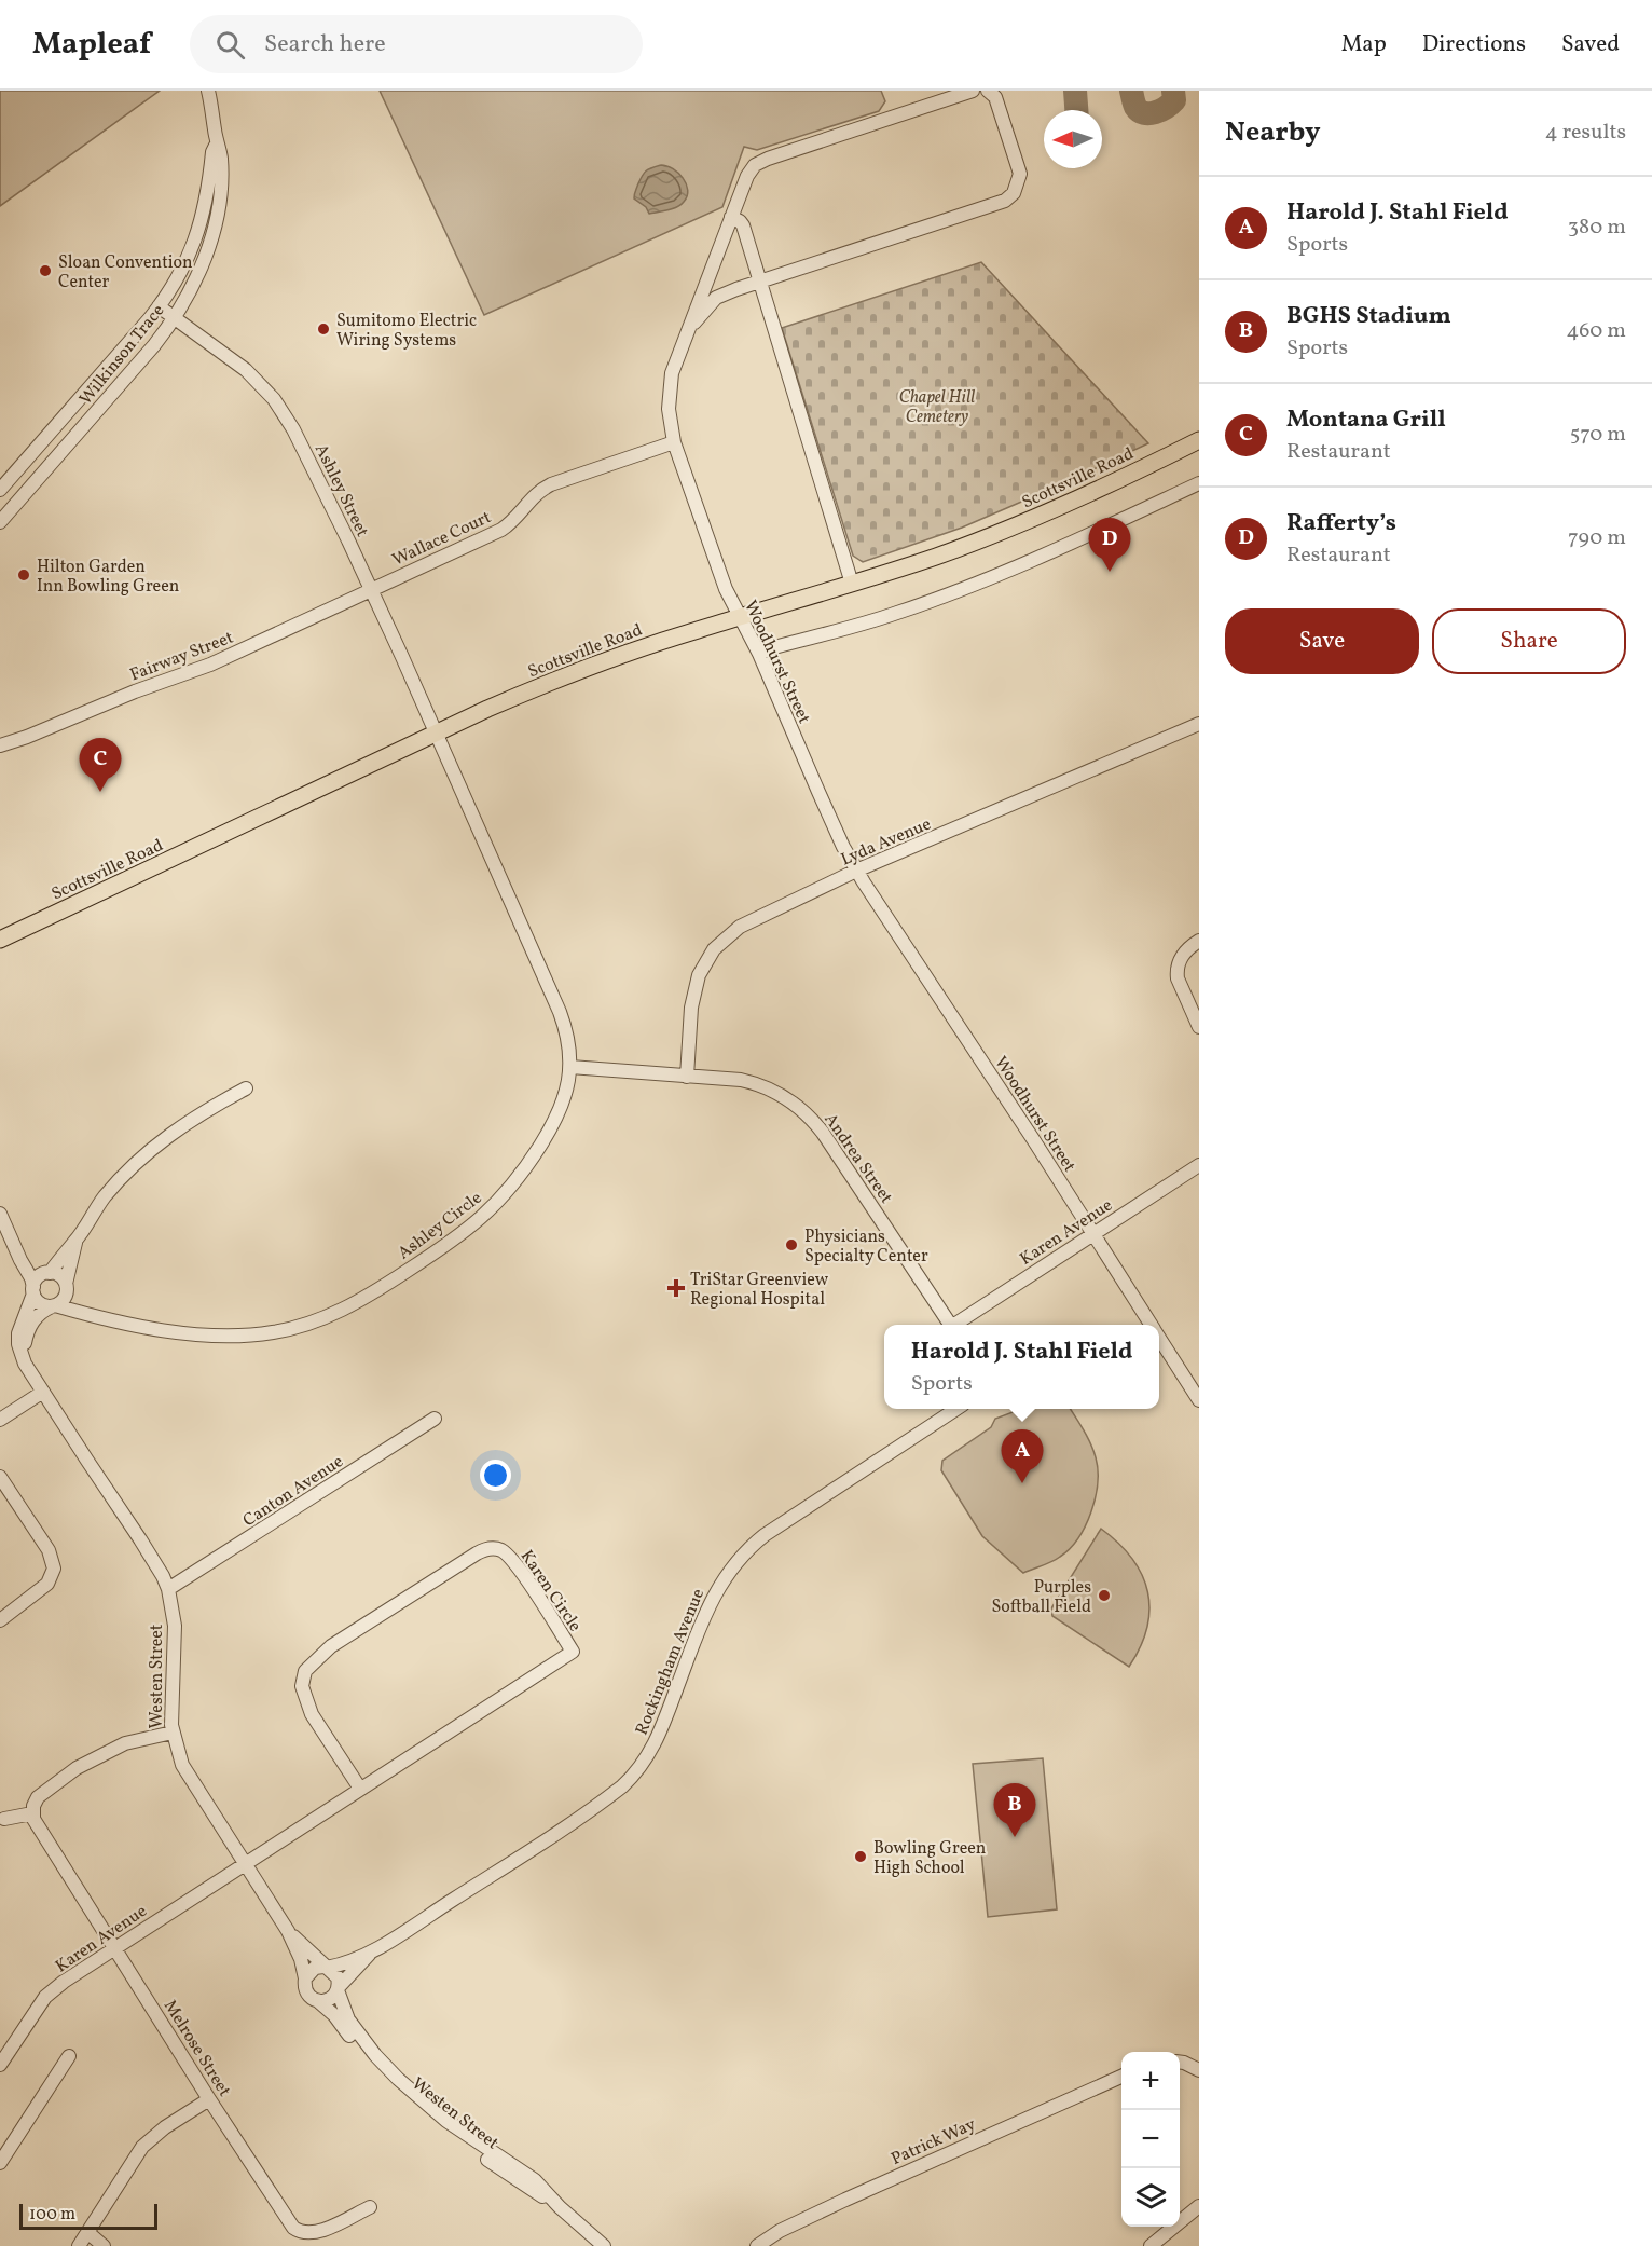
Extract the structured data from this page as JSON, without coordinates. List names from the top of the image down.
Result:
{
  "streets": {
    "main road": ["Scottsville Road"],
    "street": [
      "Wilkinson Trace",
      "Ashley Street",
      "Wallace Court",
      "Fairway Street",
      "Woodhurst Street",
      "Lyda Avenue",
      "Andrea Street",
      "Ashley Circle",
      "Karen Avenue",
      "Canton Avenue",
      "Karen Circle",
      "Rockingham Avenue",
      "Westen Street",
      "Melrose Street",
      "Patrick Way"
    ]
  },
  "crossings": [
    ["Wilkinson Trace", "Ashley Street"],
    ["Scottsville Road", "Ashley Street"],
    ["Scottsville Road", "Woodhurst Street"],
    ["Scottsville Road", "Ashley Circle"],
    ["Ashley Street", "Wallace Court"],
    ["Ashley Street", "Fairway Street"],
    ["Ashley Street", "Ashley Circle"],
    ["Wallace Court", "Fairway Street"],
    ["Wallace Court", "Woodhurst Street"],
    ["Woodhurst Street", "Lyda Avenue"],
    ["Woodhurst Street", "Karen Avenue"],
    ["Lyda Avenue", "Andrea Street"],
    ["Andrea Street", "Ashley Circle"],
    ["Ashley Circle", "Westen Street"],
    ["Karen Avenue", "Karen Circle"],
    ["Karen Avenue", "Westen Street"],
    ["Karen Avenue", "Melrose Street"],
    ["Canton Avenue", "Westen Street"],
    ["Karen Circle", "Westen Street"],
    ["Rockingham Avenue", "Westen Street"]
  ],
  "parks": ["Chapel Hill Cemetery"],
  "places": {
    "other": [
      "Sloan Convention Center",
      "Sumitomo Electric Wiring Systems",
      "Hilton Garden Inn Bowling Green",
      "Physicians Specialty Center",
      "Purples Softball Field",
      "Bowling Green High School"
    ],
    "health": ["TriStar Greenview Regional Hospital"]
  },
  "scale_bar": "100 m",
  "north": "left",
  "page": {
    "header": "Mapleaf",
    "search": "Search here",
    "nav": ["Map", "Directions", "Saved"],
    "heading": ["Nearby", "4 results"],
    "list": [
      {
        "mark": "A",
        "name": "Harold J. Stahl Field",
        "note": "Sports",
        "value": "380 m"
      },
      {
        "mark": "B",
        "name": "BGHS Stadium",
        "note": "Sports",
        "value": "460 m"
      },
      {
        "mark": "C",
        "name": "Montana Grill",
        "note": "Restaurant",
        "value": "570 m"
      },
      {
        "mark": "D",
        "name": "Rafferty’s",
        "note": "Restaurant",
        "value": "790 m"
      }
    ],
    "pins": [
      "D",
      "C",
      "A",
      "B"
    ],
    "buttons": ["Save", "Share"],
    "popup": ["Harold J. Stahl Field", "Sports"],
    "map_buttons": ["+", "−"],
    "scale": "100 m"
  }
}
